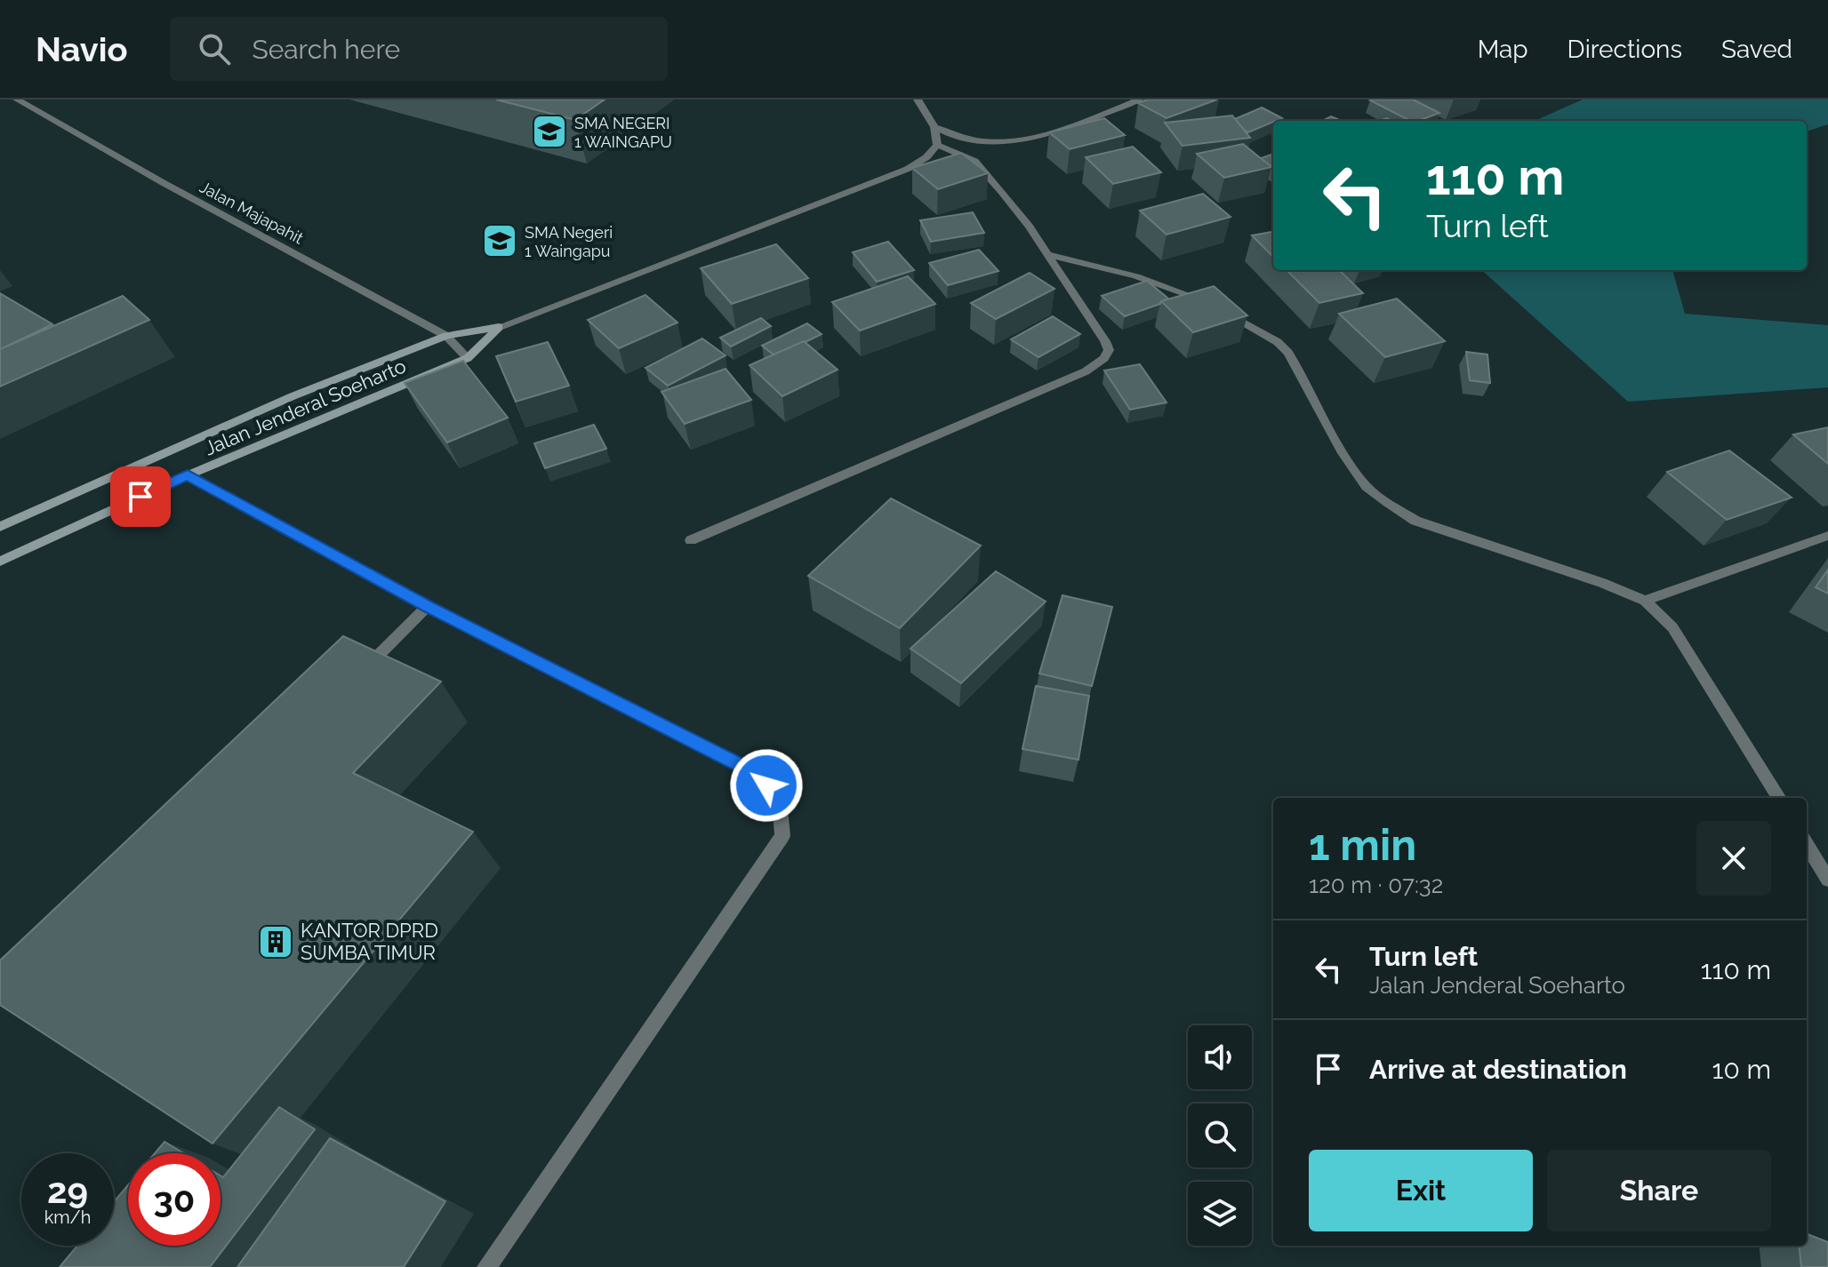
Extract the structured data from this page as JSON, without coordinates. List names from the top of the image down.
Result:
{
  "streets": {
    "main road": ["Jalan Jenderal Soeharto"],
    "street": ["Jalan Majapahit"]
  },
  "crossings": [
    ["Jalan Majapahit", "Jalan Jenderal Soeharto"]
  ],
  "places": {
    "school or university": ["SMA NEGERI 1 WAINGAPU", "SMA Negeri 1 Waingapu"],
    "building": ["KANTOR DPRD SUMBA TIMUR"]
  },
  "page": {
    "header": "Navio",
    "search": "Search here",
    "nav": ["Map", "Directions", "Saved"],
    "turn": ["110 m", "Turn left"],
    "heading": ["1 min", "120 m · 07:32"],
    "list": [
      {
        "name": "Turn left",
        "note": "Jalan Jenderal Soeharto",
        "value": "110 m"
      },
      {
        "name": "Arrive at destination",
        "value": "10 m"
      }
    ],
    "buttons": ["Exit", "Share"],
    "speed": "29 km/h",
    "limit": "30"
  }
}
